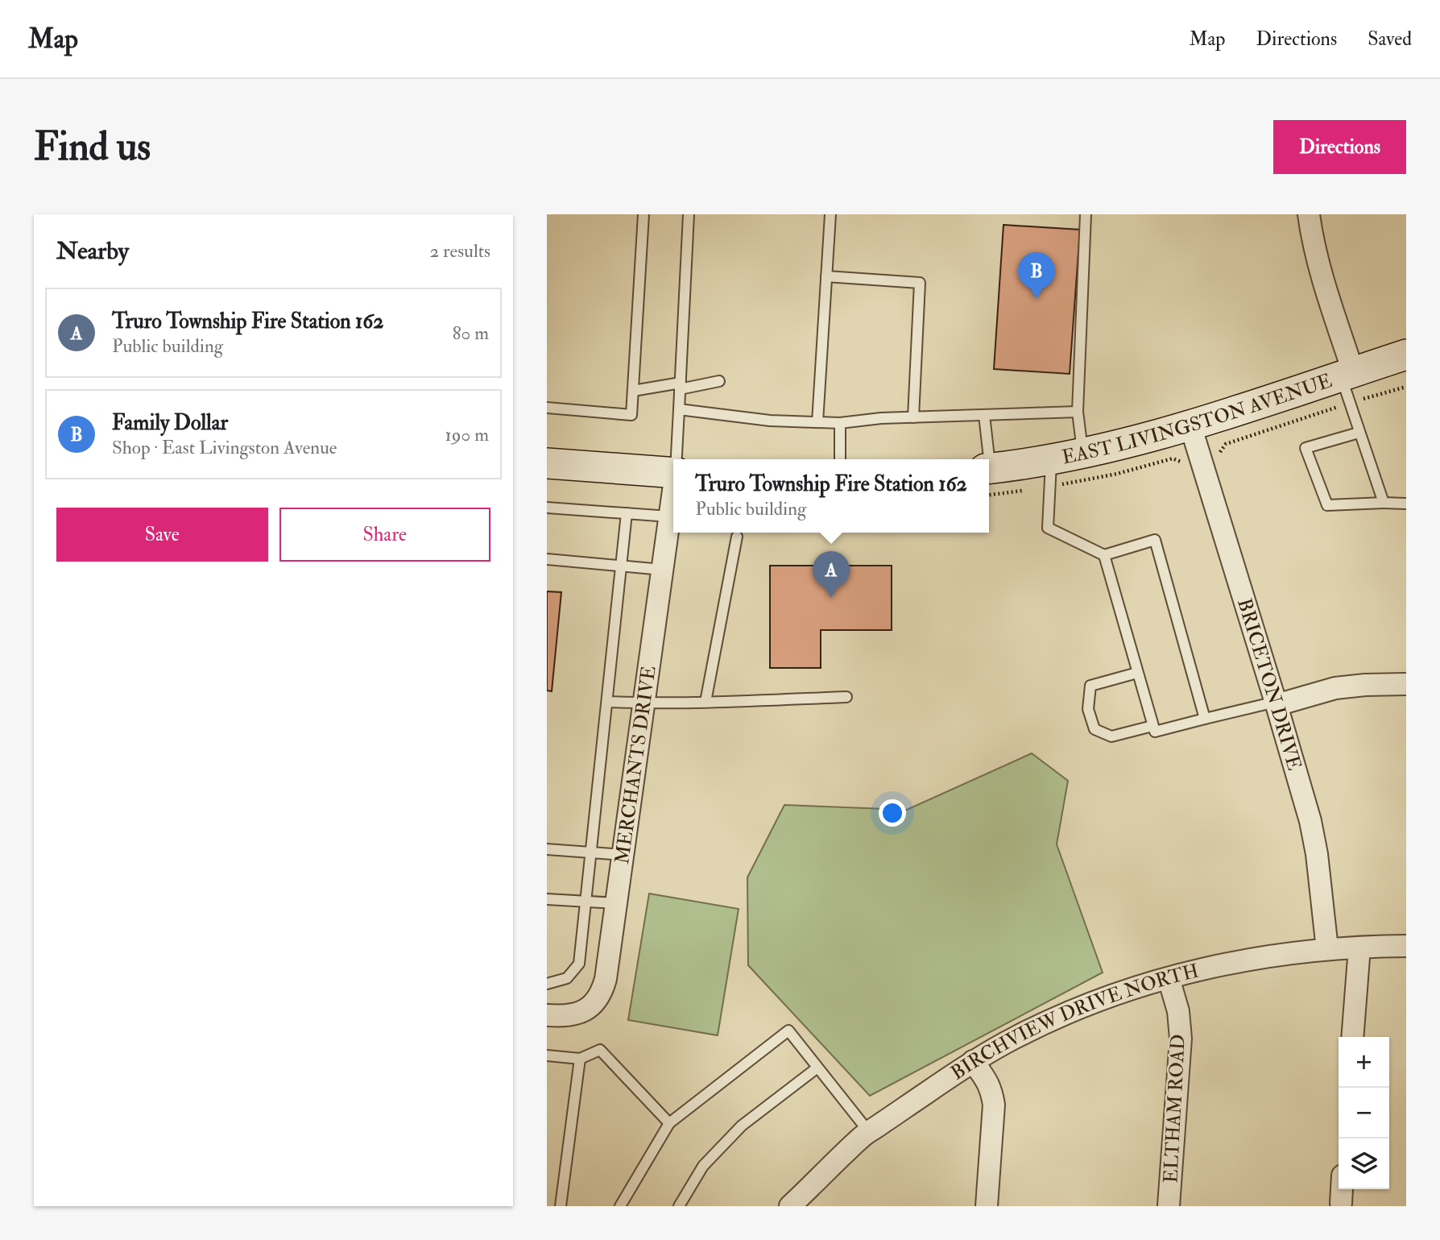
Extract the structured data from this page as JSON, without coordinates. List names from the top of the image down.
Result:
{
  "streets": {
    "main road": ["EAST LIVINGSTON AVENUE"],
    "street": [
      "BRICETON DRIVE",
      "MERCHANTS DRIVE",
      "BIRCHVIEW DRIVE NORTH",
      "ELTHAM ROAD"
    ]
  },
  "crossings": [
    ["EAST LIVINGSTON AVENUE", "BRICETON DRIVE"],
    ["BRICETON DRIVE", "BIRCHVIEW DRIVE NORTH"],
    ["BIRCHVIEW DRIVE NORTH", "ELTHAM ROAD"]
  ],
  "page": {
    "header": "Map",
    "nav": ["Map", "Directions", "Saved"],
    "buttons": [
      "Directions",
      ["Save", "Share"]
    ],
    "title": "Find us",
    "heading": ["Nearby", "2 results"],
    "pins": ["B", "A"],
    "list": [
      {
        "mark": "A",
        "name": "Truro Township Fire Station 162",
        "note": "Public building",
        "value": "80 m"
      },
      {
        "mark": "B",
        "name": "Family Dollar",
        "note": "Shop · East Livingston Avenue",
        "value": "190 m"
      }
    ],
    "popup": ["Truro Township Fire Station 162", "Public building"],
    "map_buttons": ["+", "−"]
  }
}
